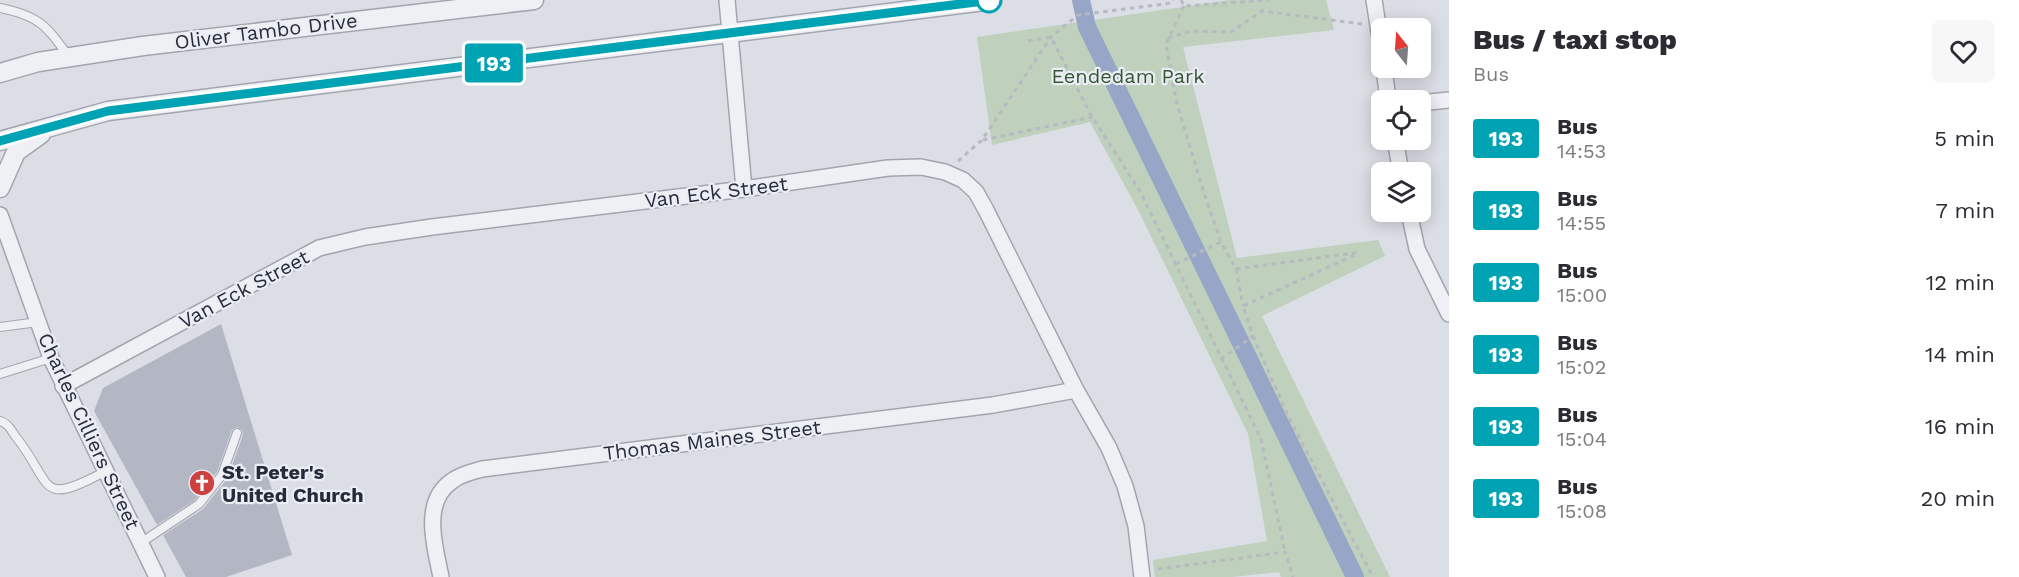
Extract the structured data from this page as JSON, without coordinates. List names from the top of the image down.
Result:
{
  "streets": {
    "street": [
      "Oliver Tambo Drive",
      "Van Eck Street",
      "Charles Cilliers Street",
      "Thomas Maines Street"
    ]
  },
  "crossings": [
    ["Van Eck Street", "Charles Cilliers Street"],
    ["Van Eck Street", "Thomas Maines Street"]
  ],
  "parks": ["Eendedam Park"],
  "places": {
    "church": ["St. Peter's United Church"]
  },
  "lines": ["bus line 193"],
  "north": "top",
  "page": {
    "on_map": "193",
    "heading": ["Bus / taxi stop", "Bus"],
    "list": [
      {
        "mark": "193",
        "name": "Bus",
        "note": "14:53",
        "value": "5 min"
      },
      {
        "mark": "193",
        "name": "Bus",
        "note": "14:55",
        "value": "7 min"
      },
      {
        "mark": "193",
        "name": "Bus",
        "note": "15:00",
        "value": "12 min"
      },
      {
        "mark": "193",
        "name": "Bus",
        "note": "15:02",
        "value": "14 min"
      },
      {
        "mark": "193",
        "name": "Bus",
        "note": "15:04",
        "value": "16 min"
      },
      {
        "mark": "193",
        "name": "Bus",
        "note": "15:08",
        "value": "20 min"
      }
    ]
  }
}
